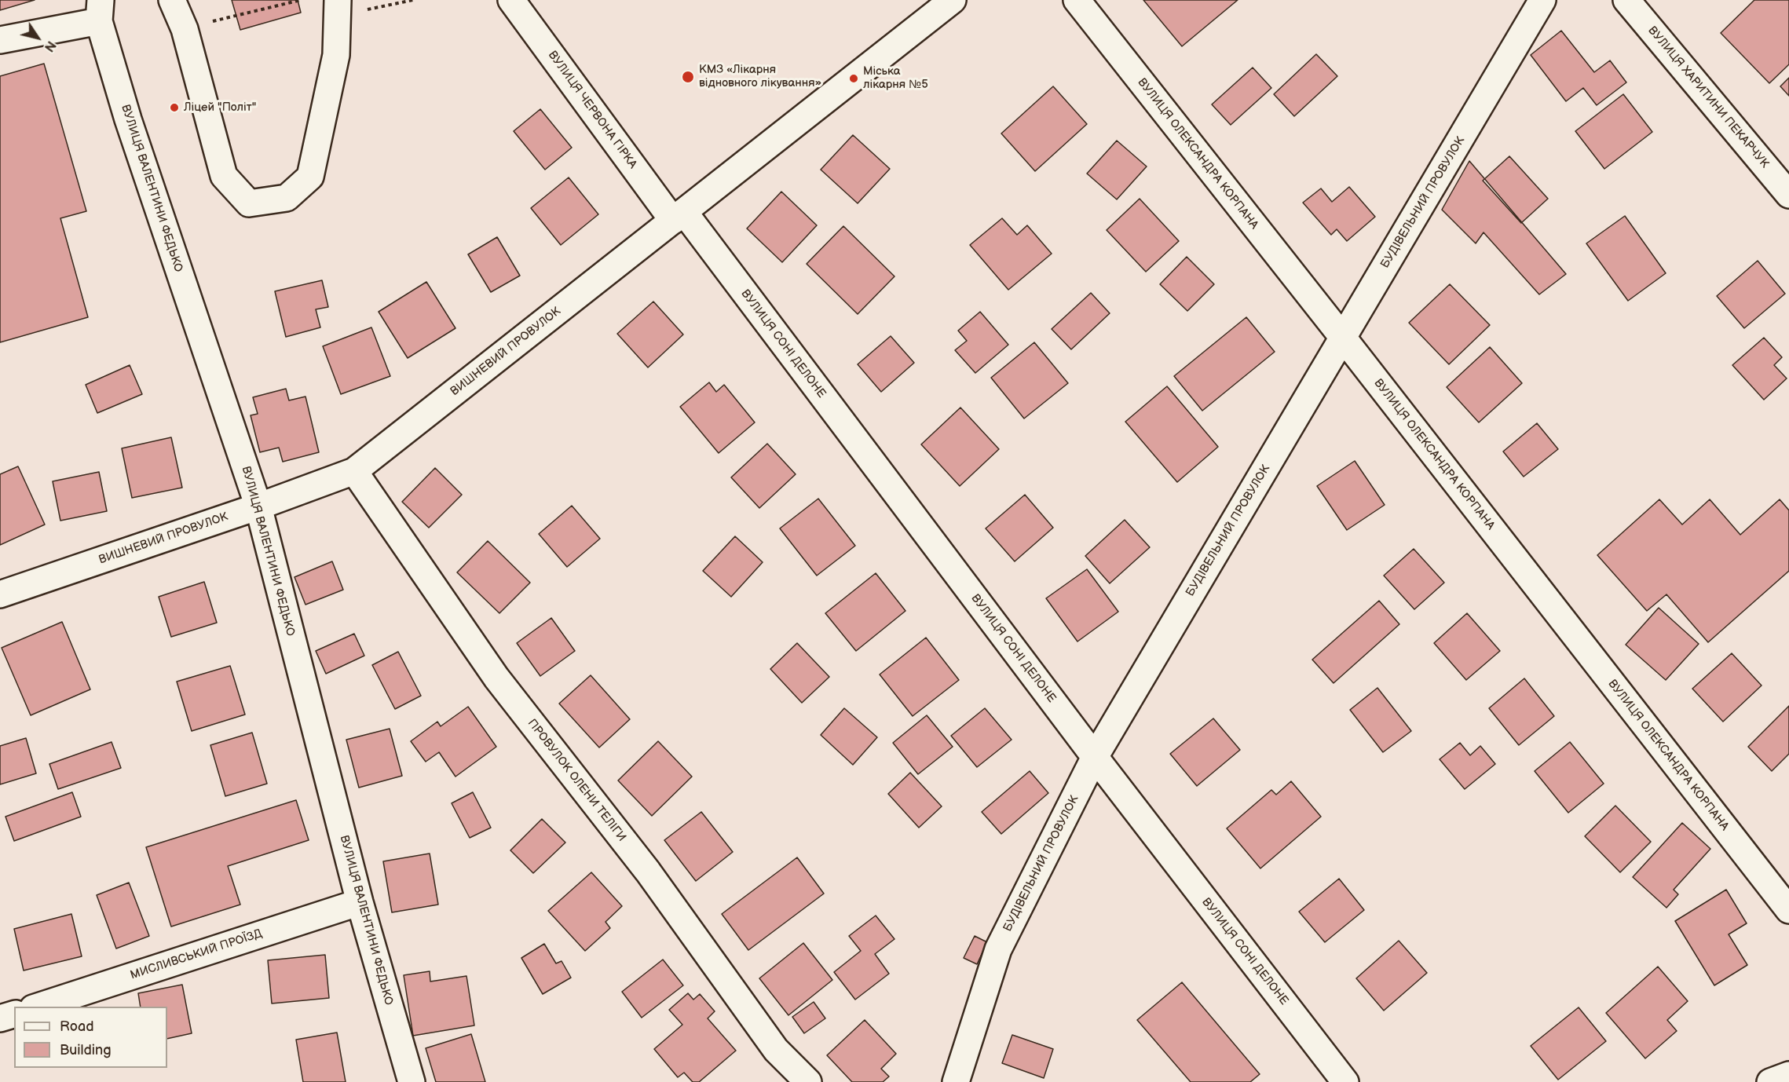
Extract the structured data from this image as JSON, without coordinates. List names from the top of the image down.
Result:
{
  "streets": {
    "street": [
      "ВУЛИЦЯ ХАРИТИНИ ПЕКАРЧУК",
      "ВУЛИЦЯ ЧЕРВОНА ГІРКА",
      "ВУЛИЦЯ ОЛЕКСАНДРА КОРПАНА",
      "ВУЛИЦЯ ВАЛЕНТИНИ ФЕДЬКО",
      "БУДІВЕЛЬНИЙ ПРОВУЛОК",
      "ВУЛИЦЯ СОНІ ДЕЛОНЕ",
      "ВИШНЕВИЙ ПРОВУЛОК",
      "ПРОВУЛОК ОЛЕНИ ТЕЛІГИ",
      "МИСЛИВСЬКИЙ ПРОЇЗД"
    ]
  },
  "crossings": [
    ["ВУЛИЦЯ ЧЕРВОНА ГІРКА", "ВУЛИЦЯ СОНІ ДЕЛОНЕ"],
    ["ВУЛИЦЯ ЧЕРВОНА ГІРКА", "ВИШНЕВИЙ ПРОВУЛОК"],
    ["ВУЛИЦЯ ОЛЕКСАНДРА КОРПАНА", "БУДІВЕЛЬНИЙ ПРОВУЛОК"],
    ["ВУЛИЦЯ ВАЛЕНТИНИ ФЕДЬКО", "ВИШНЕВИЙ ПРОВУЛОК"],
    ["ВУЛИЦЯ ВАЛЕНТИНИ ФЕДЬКО", "МИСЛИВСЬКИЙ ПРОЇЗД"],
    ["БУДІВЕЛЬНИЙ ПРОВУЛОК", "ВУЛИЦЯ СОНІ ДЕЛОНЕ"],
    ["ВУЛИЦЯ СОНІ ДЕЛОНЕ", "ВИШНЕВИЙ ПРОВУЛОК"],
    ["ВИШНЕВИЙ ПРОВУЛОК", "ПРОВУЛОК ОЛЕНИ ТЕЛІГИ"]
  ],
  "places": ["КМЗ «Лікарня відновного лікування»", "Міська лікарня №5", "Ліцей \"Політ\""],
  "legend": ["Road", "Building"],
  "north": "bottom right"
}
